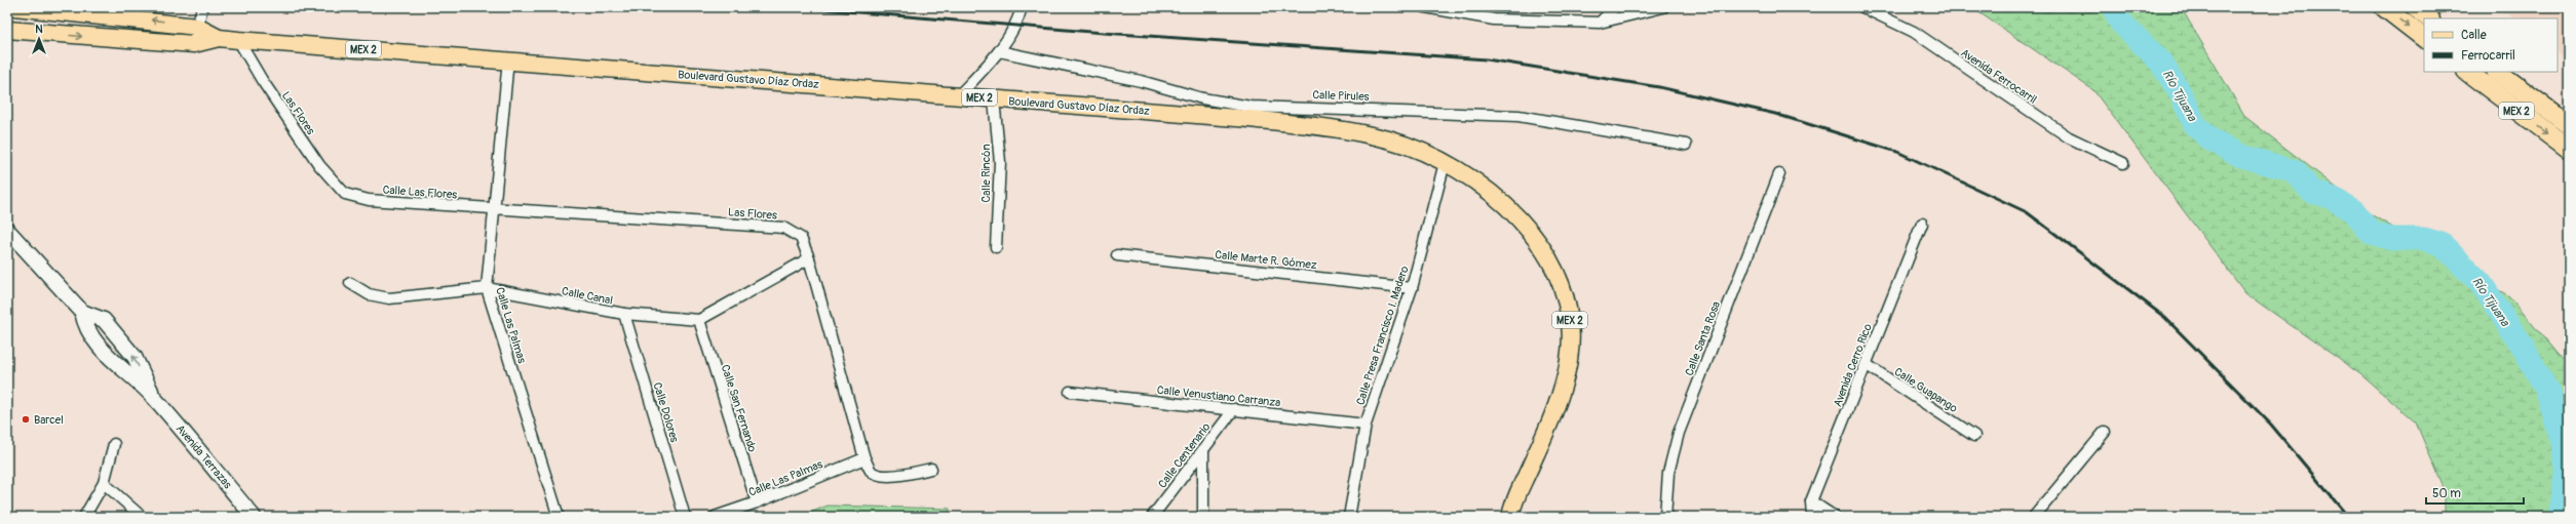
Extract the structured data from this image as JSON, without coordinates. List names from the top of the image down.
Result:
{
  "streets": {
    "highway": ["MEX 2"],
    "main road": ["Boulevard Gustavo Díaz Ordaz"],
    "street": [
      "Avenida Ferrocarril",
      "Calle Pirules",
      "Las Flores",
      "Calle Rincón",
      "Calle Las Flores",
      "Calle Marte R. Gómez",
      "Calle Canal",
      "Calle Las Palmas",
      "Calle Presa Francisco I. Madero",
      "Calle Santa Rosa",
      "Avenida Cerro Rico",
      "Calle Guapango",
      "Calle Venustiano Carranza",
      "Calle San Fernando",
      "Calle Dolores",
      "Calle Centenario",
      "Avenida Terrazas"
    ]
  },
  "crossings": [
    ["Boulevard Gustavo Díaz Ordaz", "Calle Pirules"],
    ["Boulevard Gustavo Díaz Ordaz", "Las Flores"],
    ["Boulevard Gustavo Díaz Ordaz", "Calle Rincón"],
    ["Boulevard Gustavo Díaz Ordaz", "Calle Las Palmas"],
    ["Boulevard Gustavo Díaz Ordaz", "Calle Presa Francisco I. Madero"],
    ["Las Flores", "Calle Las Flores"],
    ["Las Flores", "Calle Las Palmas"],
    ["Calle Las Flores", "Calle Las Palmas"],
    ["Calle Marte R. Gómez", "Calle Presa Francisco I. Madero"],
    ["Calle Canal", "Calle Las Palmas"],
    ["Calle Canal", "Calle San Fernando"],
    ["Calle Canal", "Calle Dolores"],
    ["Calle Las Palmas", "Calle San Fernando"],
    ["Calle Presa Francisco I. Madero", "Calle Venustiano Carranza"],
    ["Avenida Cerro Rico", "Calle Guapango"],
    ["Calle Venustiano Carranza", "Calle Centenario"]
  ],
  "water": ["Río Tijuana"],
  "places": ["Barcel"],
  "legend": ["Calle", "Ferrocarril"],
  "scale_bar": "50 m",
  "north": "top"
}
